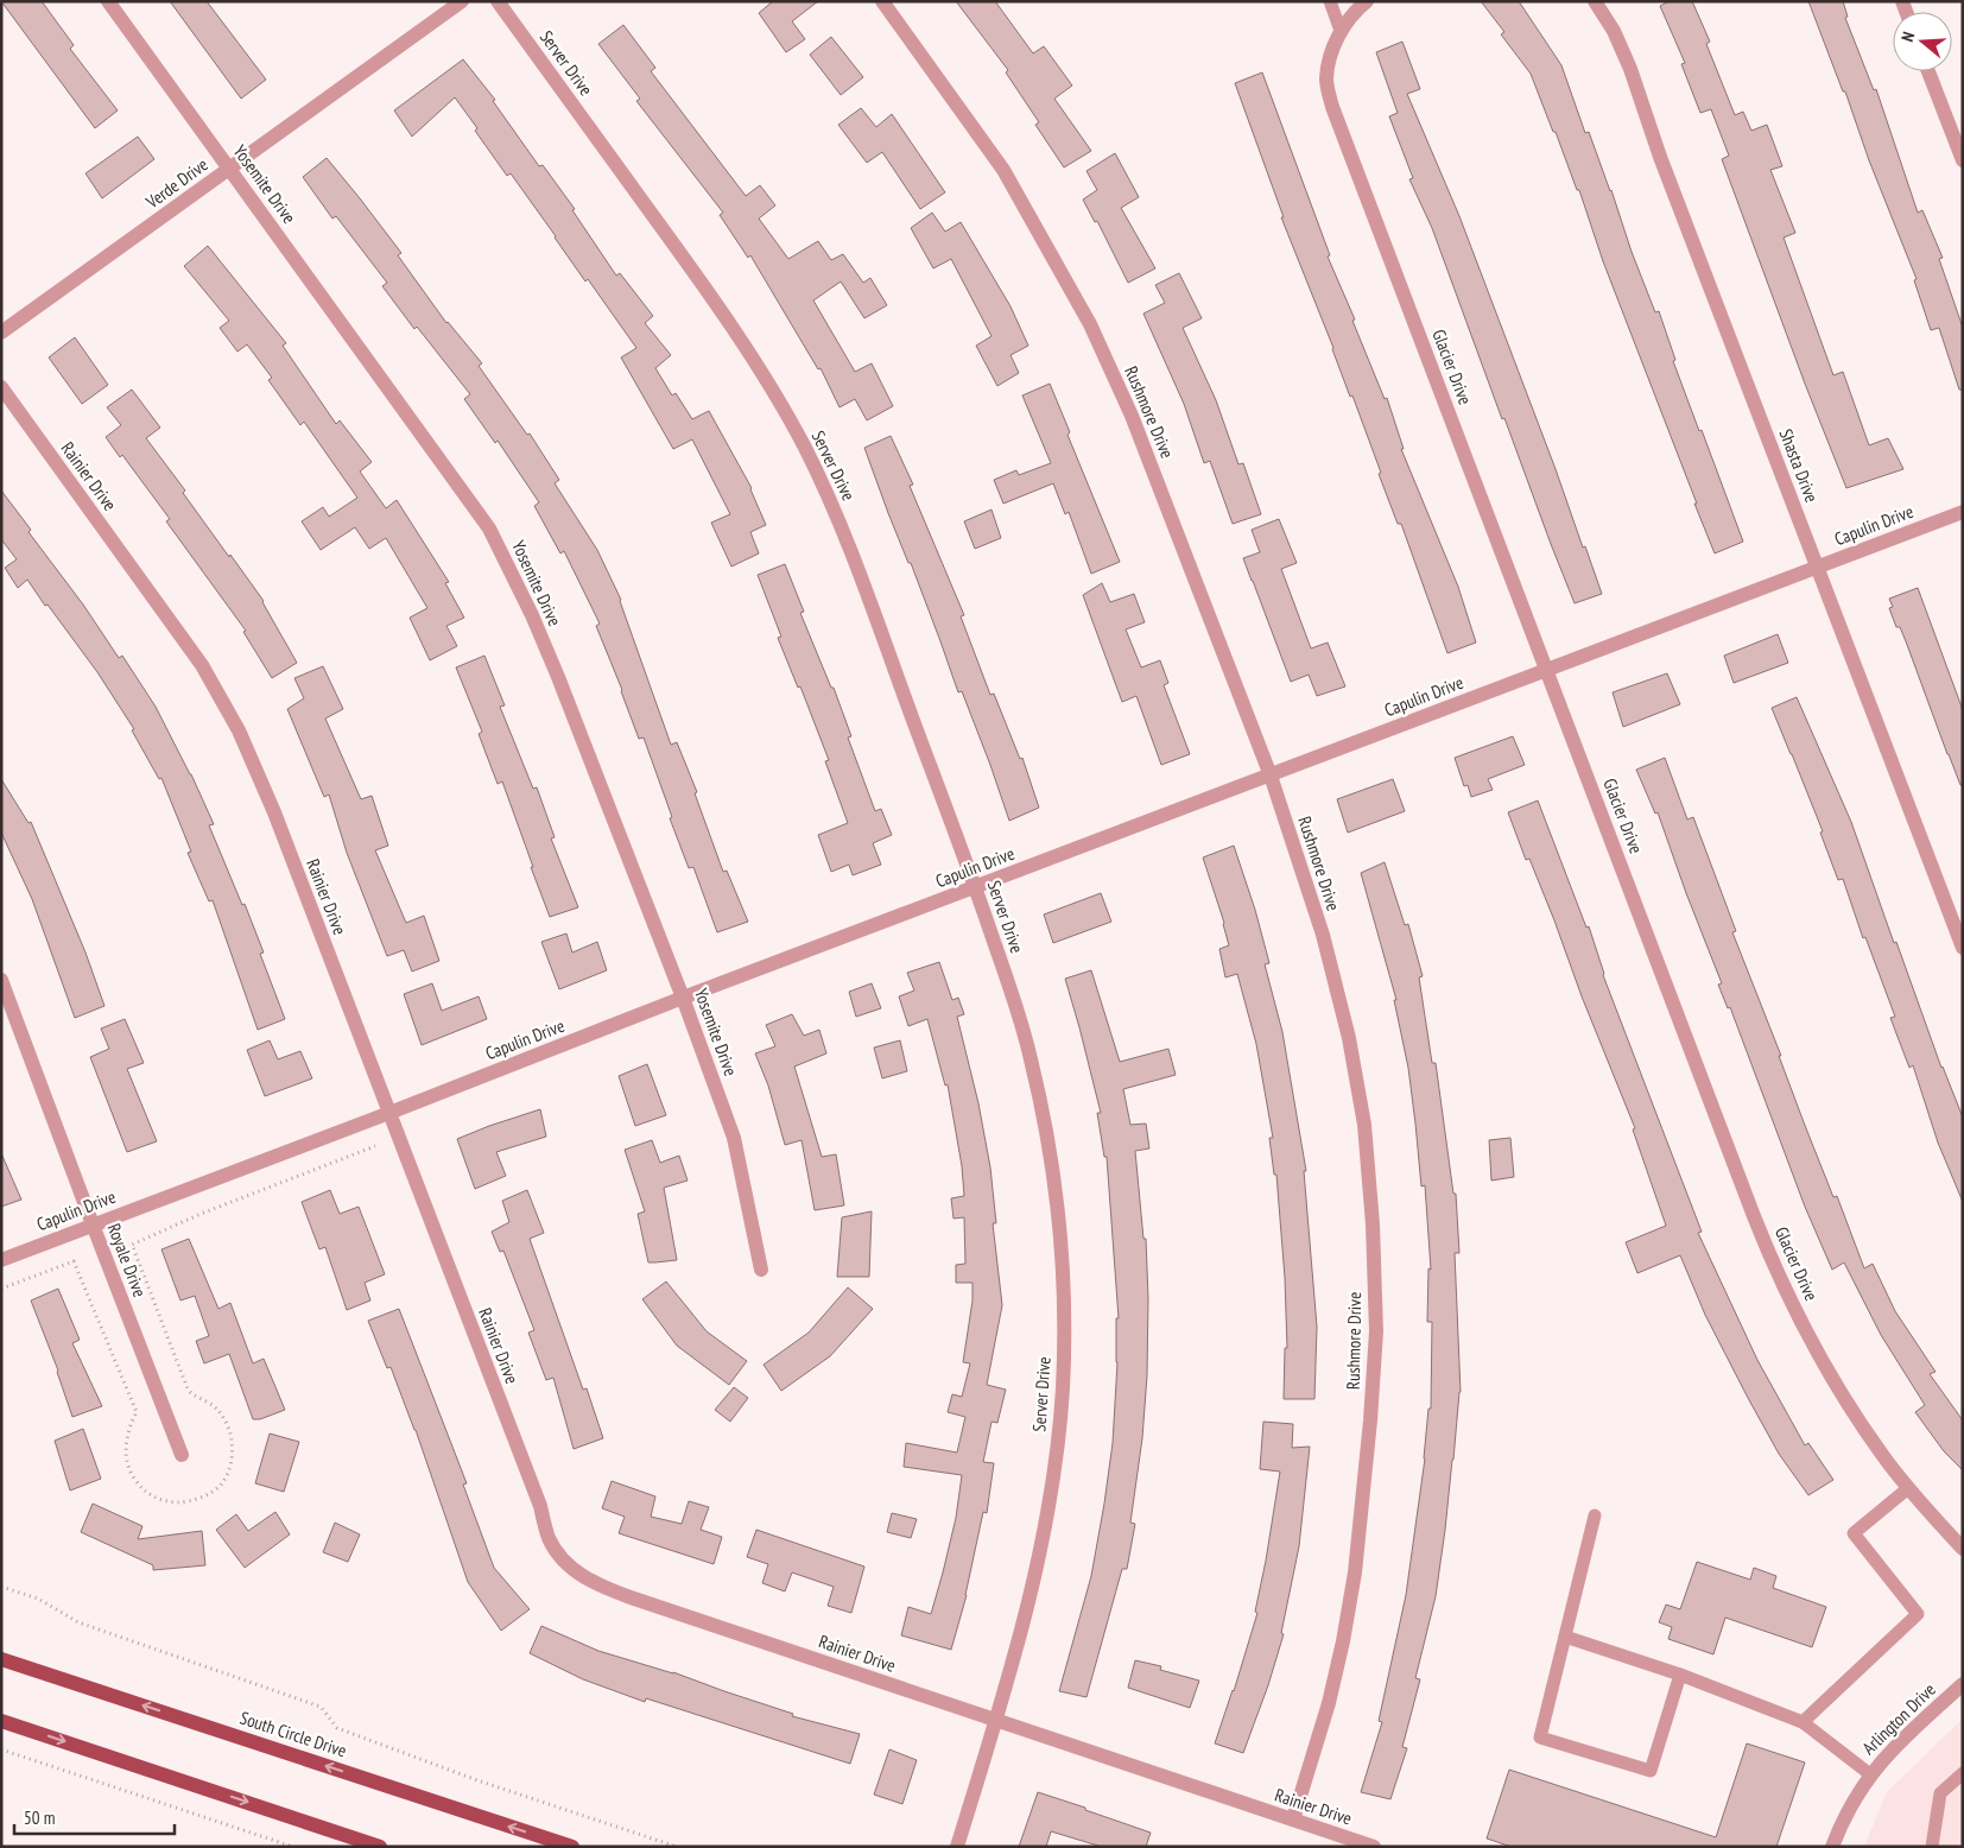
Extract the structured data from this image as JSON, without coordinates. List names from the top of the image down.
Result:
{
  "streets": {
    "main road": ["South Circle Drive"],
    "street": [
      "Server Drive",
      "Verde Drive",
      "Yosemite Drive",
      "Glacier Drive",
      "Rushmore Drive",
      "Shasta Drive",
      "Rainier Drive",
      "Capulin Drive",
      "Royale Drive",
      "Arlington Drive"
    ]
  },
  "crossings": [
    ["Server Drive", "Rainier Drive"],
    ["Server Drive", "Capulin Drive"],
    ["Verde Drive", "Yosemite Drive"],
    ["Yosemite Drive", "Capulin Drive"],
    ["Glacier Drive", "Capulin Drive"],
    ["Rushmore Drive", "Rainier Drive"],
    ["Rushmore Drive", "Capulin Drive"],
    ["Shasta Drive", "Capulin Drive"],
    ["Rainier Drive", "Capulin Drive"],
    ["Capulin Drive", "Royale Drive"]
  ],
  "scale_bar": "50 m",
  "north": "left"
}
